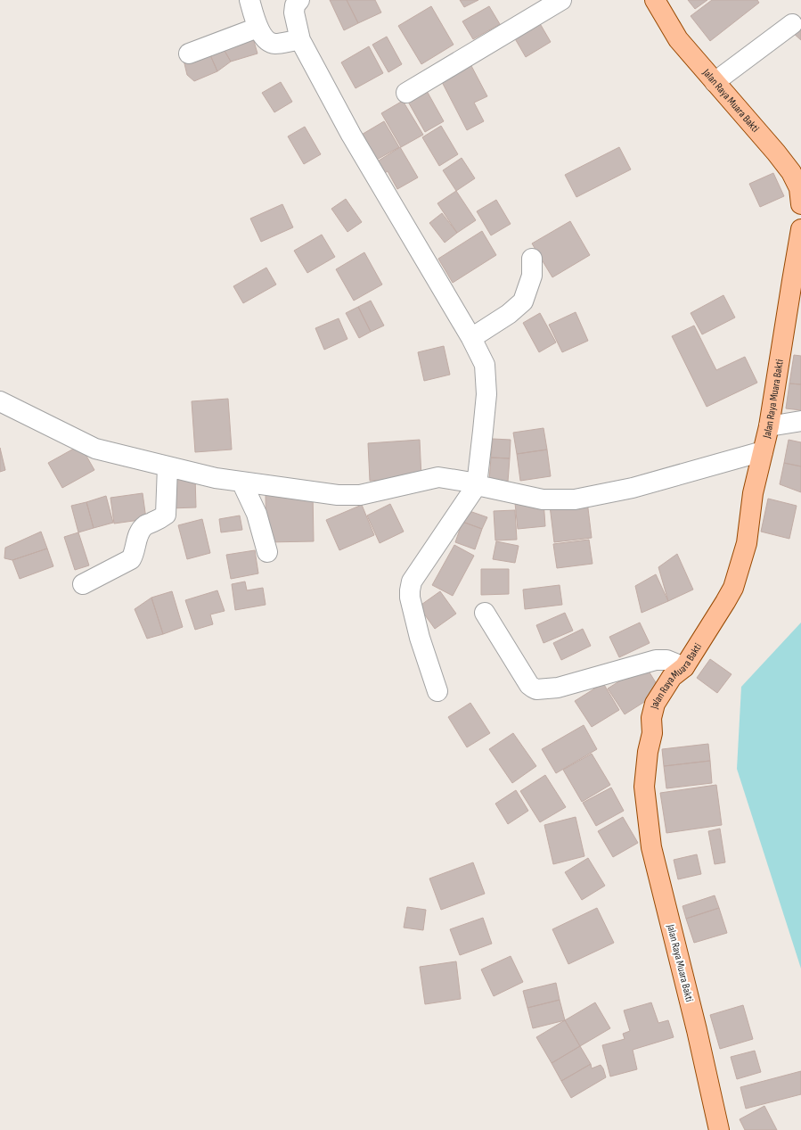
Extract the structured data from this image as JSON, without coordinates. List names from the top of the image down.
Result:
{
  "streets": {
    "main road": ["Jalan Raya Muara Bakti"]
  }
}
